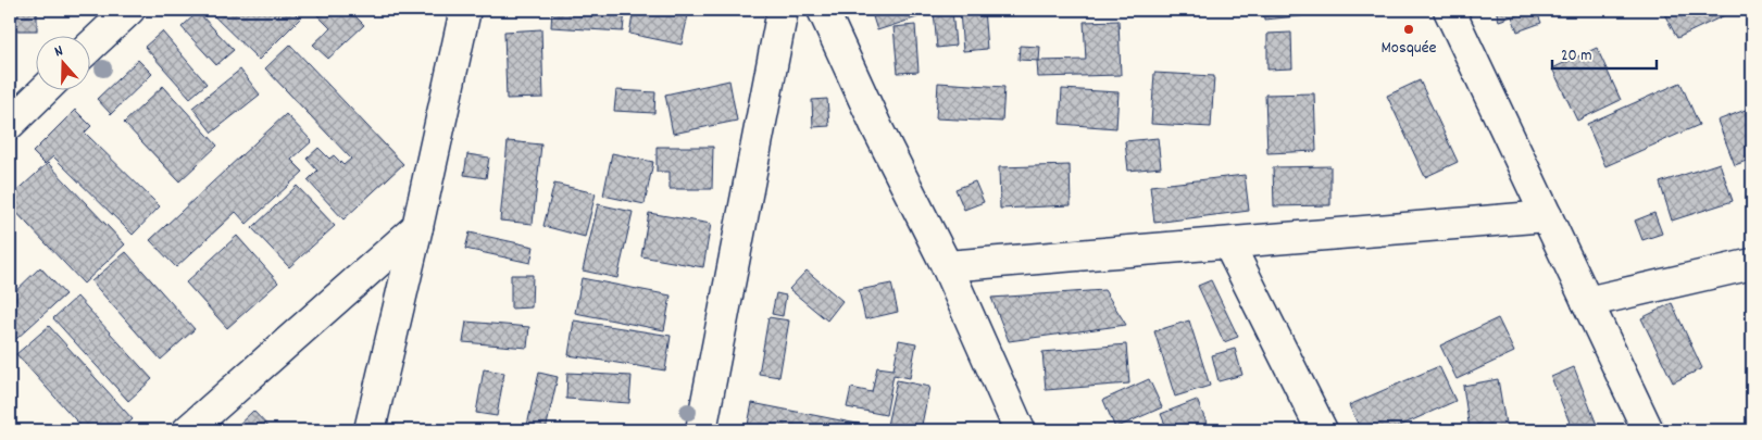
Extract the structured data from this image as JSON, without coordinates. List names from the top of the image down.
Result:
{
  "places": ["Mosquée"],
  "scale_bar": "20 m",
  "north": "top"
}
